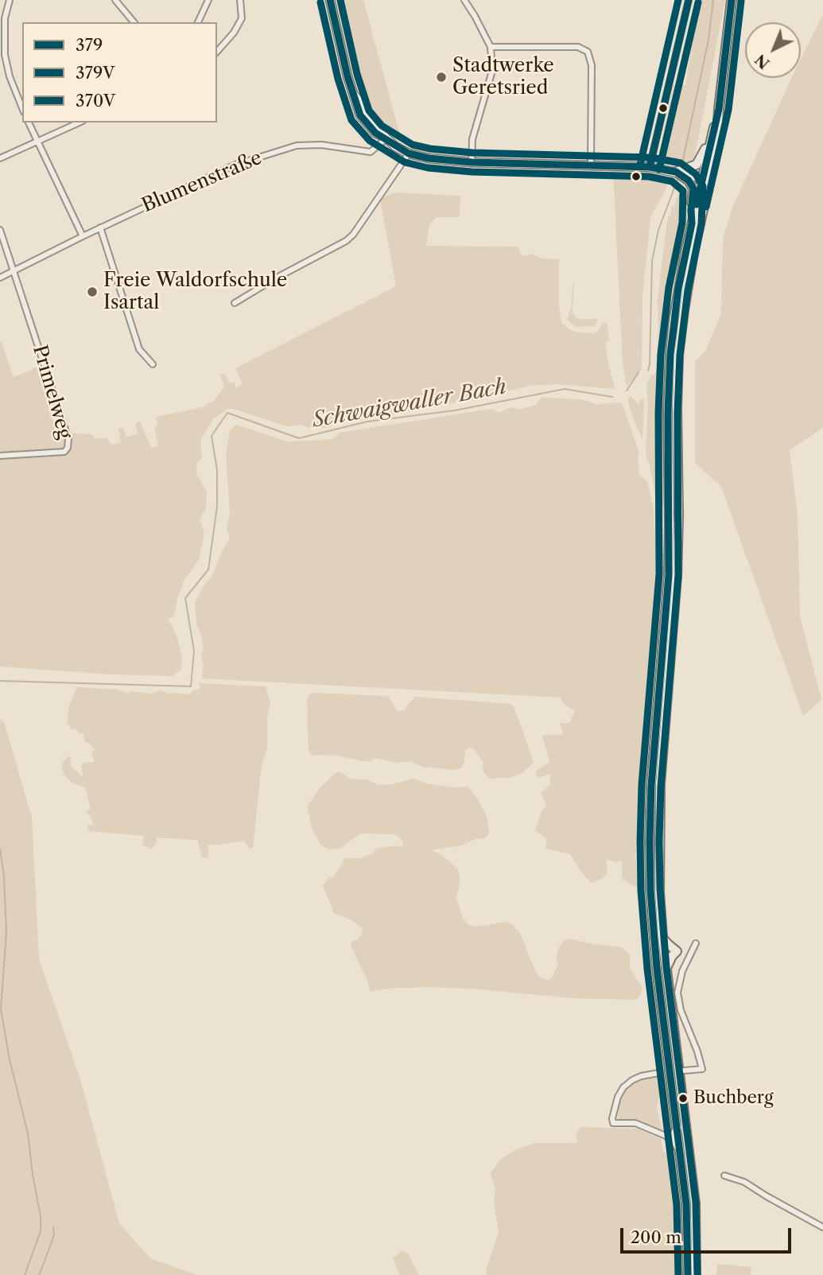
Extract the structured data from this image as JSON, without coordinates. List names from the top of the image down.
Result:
{
  "streets": {
    "street": ["Blumenstraße", "Primelweg"]
  },
  "crossings": [
    ["Blumenstraße", "Primelweg"]
  ],
  "water": ["Schwaigwaller Bach"],
  "places": ["Stadtwerke Geretsried", "Freie Waldorfschule Isartal", "Buchberg"],
  "lines": ["transit line 379", "transit line 370V", "transit line 379V"],
  "legend": ["379", "379V", "370V"],
  "scale_bar": "200 m",
  "north": "bottom left"
}
